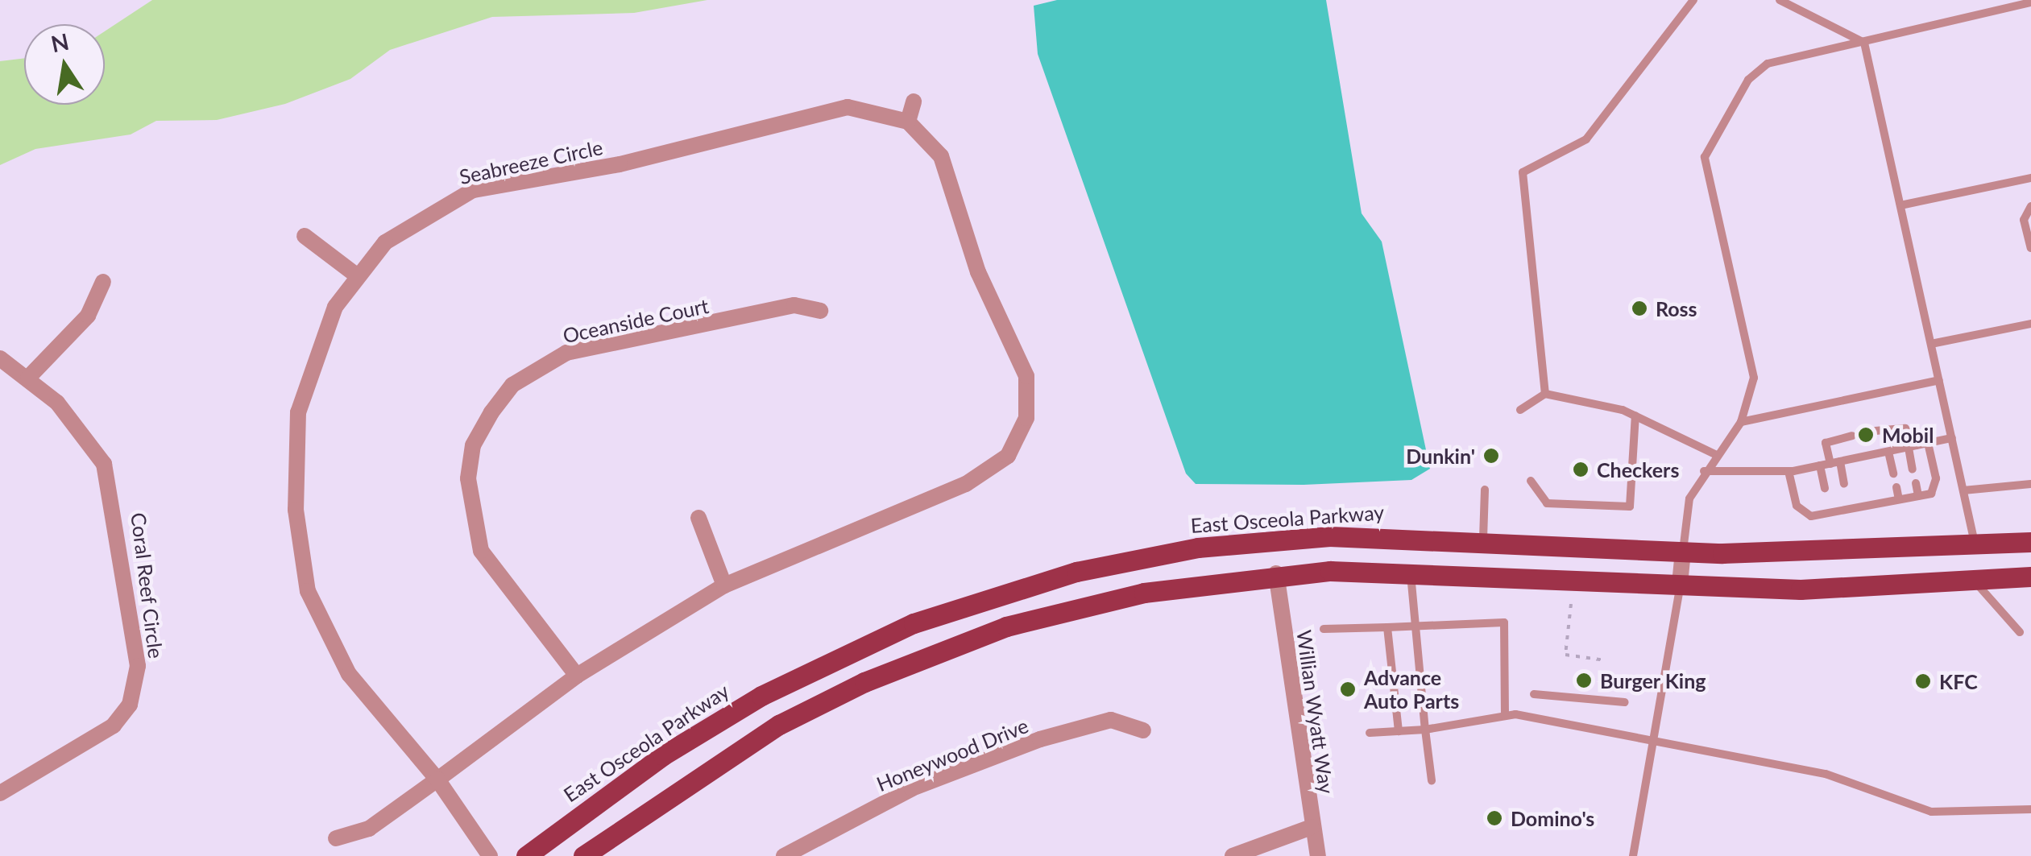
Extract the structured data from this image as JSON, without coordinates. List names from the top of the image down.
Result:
{
  "streets": {
    "main road": ["East Osceola Parkway"],
    "street": [
      "Seabreeze Circle",
      "Oceanside Court",
      "Coral Reef Circle",
      "Willian Wyatt Way",
      "Honeywood Drive"
    ]
  },
  "places": [
    "Ross",
    "Mobil",
    "Dunkin'",
    "Checkers",
    "Burger King",
    "KFC",
    "Advance Auto Parts",
    "Domino's"
  ],
  "north": "top"
}
